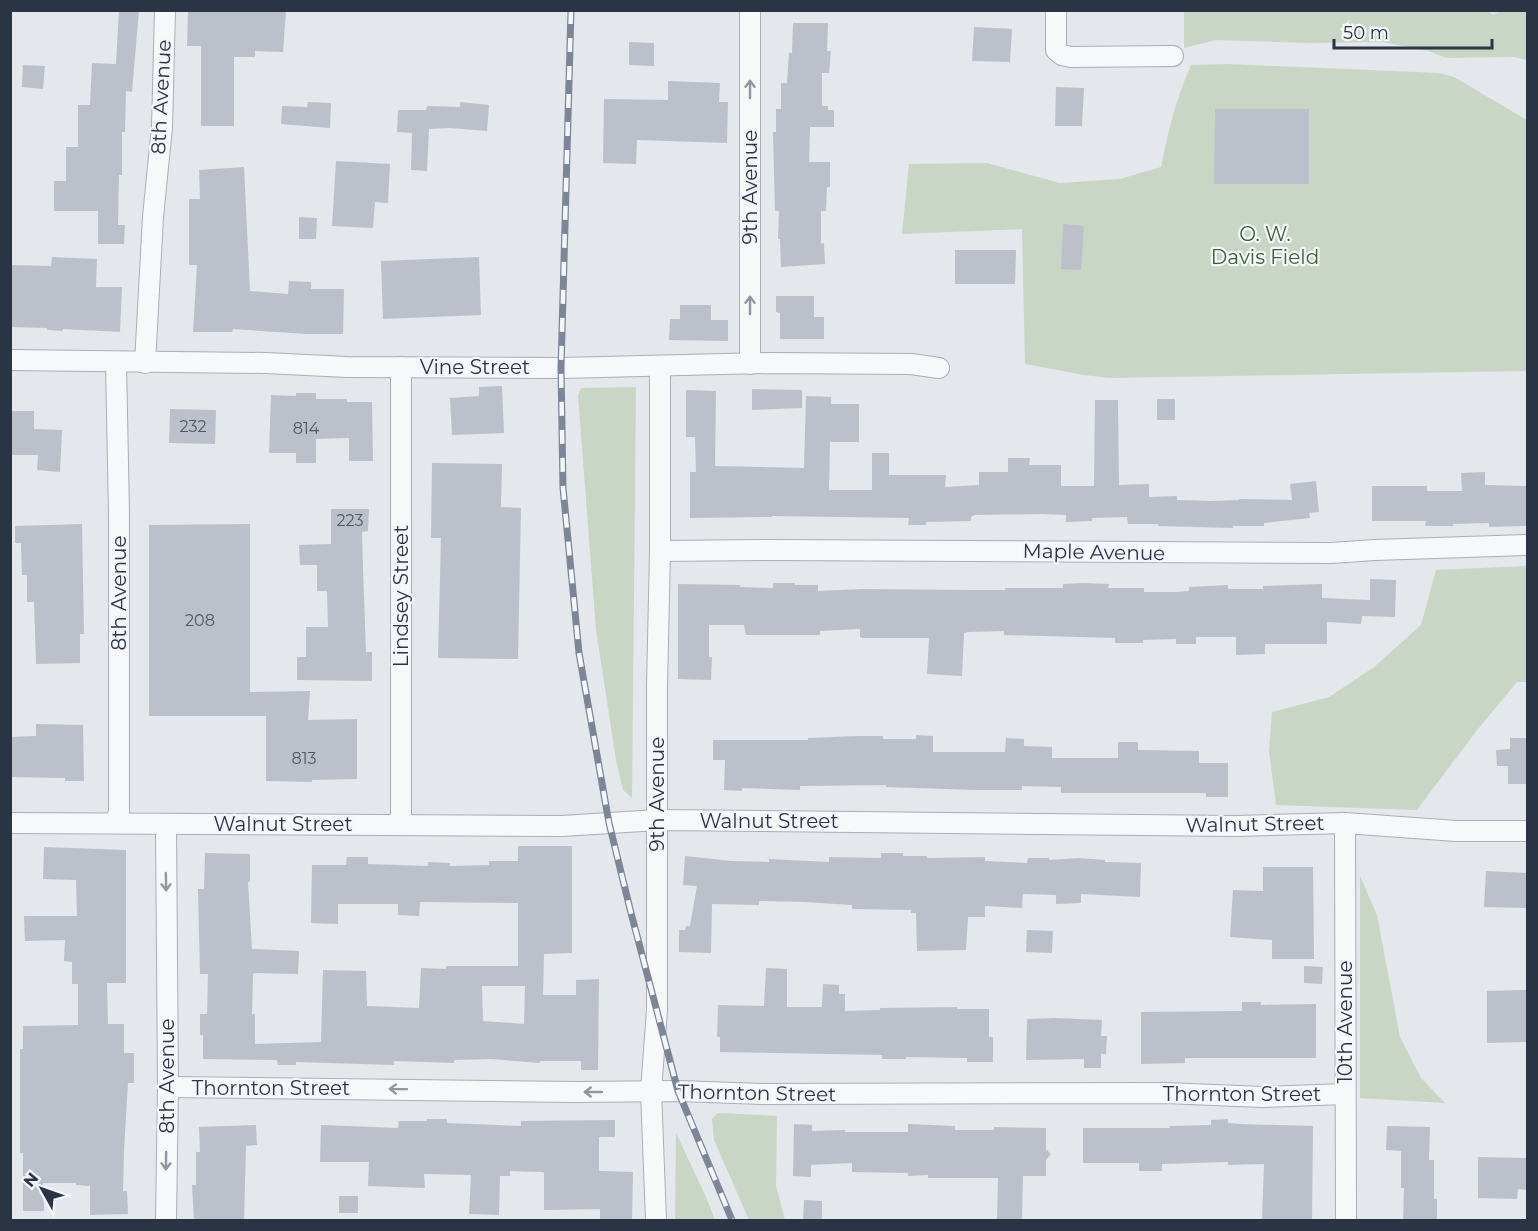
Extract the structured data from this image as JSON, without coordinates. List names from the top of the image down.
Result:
{
  "streets": {
    "street": [
      "8th Avenue",
      "9th Avenue",
      "Vine Street",
      "Maple Avenue",
      "Lindsey Street",
      "Walnut Street",
      "10th Avenue",
      "Thornton Street"
    ]
  },
  "crossings": [
    ["8th Avenue", "Vine Street"],
    ["8th Avenue", "Walnut Street"],
    ["8th Avenue", "Thornton Street"],
    ["9th Avenue", "Vine Street"],
    ["9th Avenue", "Maple Avenue"],
    ["9th Avenue", "Walnut Street"],
    ["9th Avenue", "Thornton Street"],
    ["Vine Street", "Lindsey Street"],
    ["Lindsey Street", "Walnut Street"],
    ["Walnut Street", "10th Avenue"],
    ["10th Avenue", "Thornton Street"]
  ],
  "one_way": ["Thornton Street"],
  "parks": ["O. W. Davis Field"],
  "house_numbers": [
    "232",
    "814",
    "223",
    "208",
    "813"
  ],
  "scale_bar": "50 m",
  "north": "top left"
}
